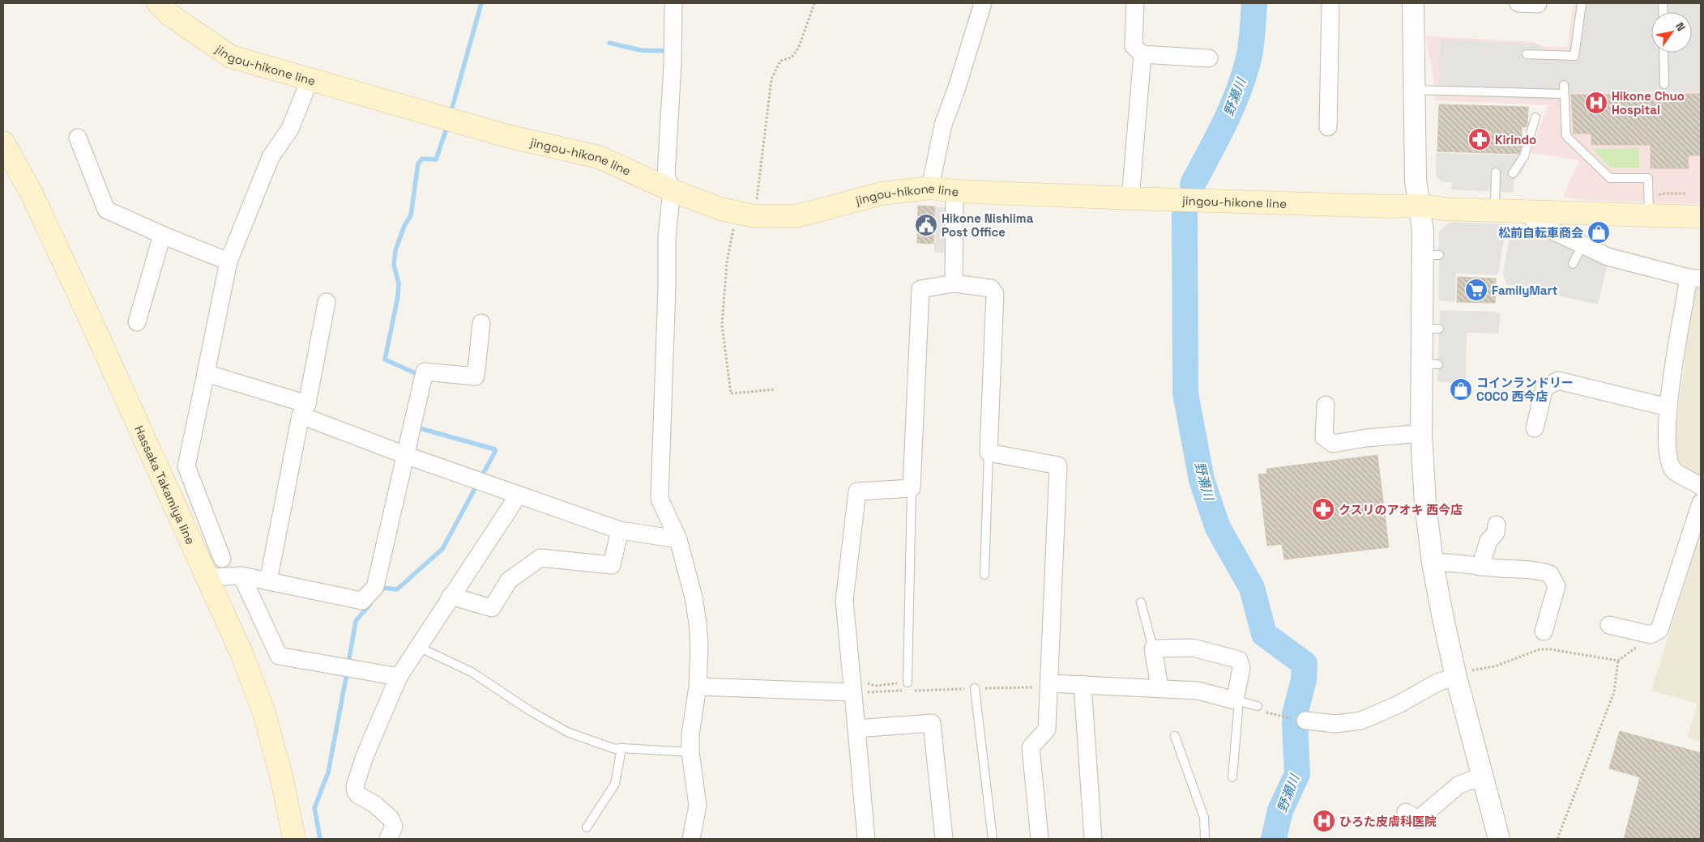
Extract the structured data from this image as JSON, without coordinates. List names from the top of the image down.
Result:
{
  "streets": {
    "main road": ["jingou-hikone line", "Hassaka Takamiya line"]
  },
  "water": ["野瀬川"],
  "places": {
    "hospital": ["Hikone Chuo Hospital", "ひろた皮膚科医院"],
    "pharmacy": ["Kirindo", "クスリのアオキ 西今店"],
    "public building": ["Hikone Nishiima Post Office"],
    "shop": ["松前自転車商会", "コインランドリー COCO 西今店"],
    "supermarket": ["FamilyMart"]
  },
  "north": "top right"
}
